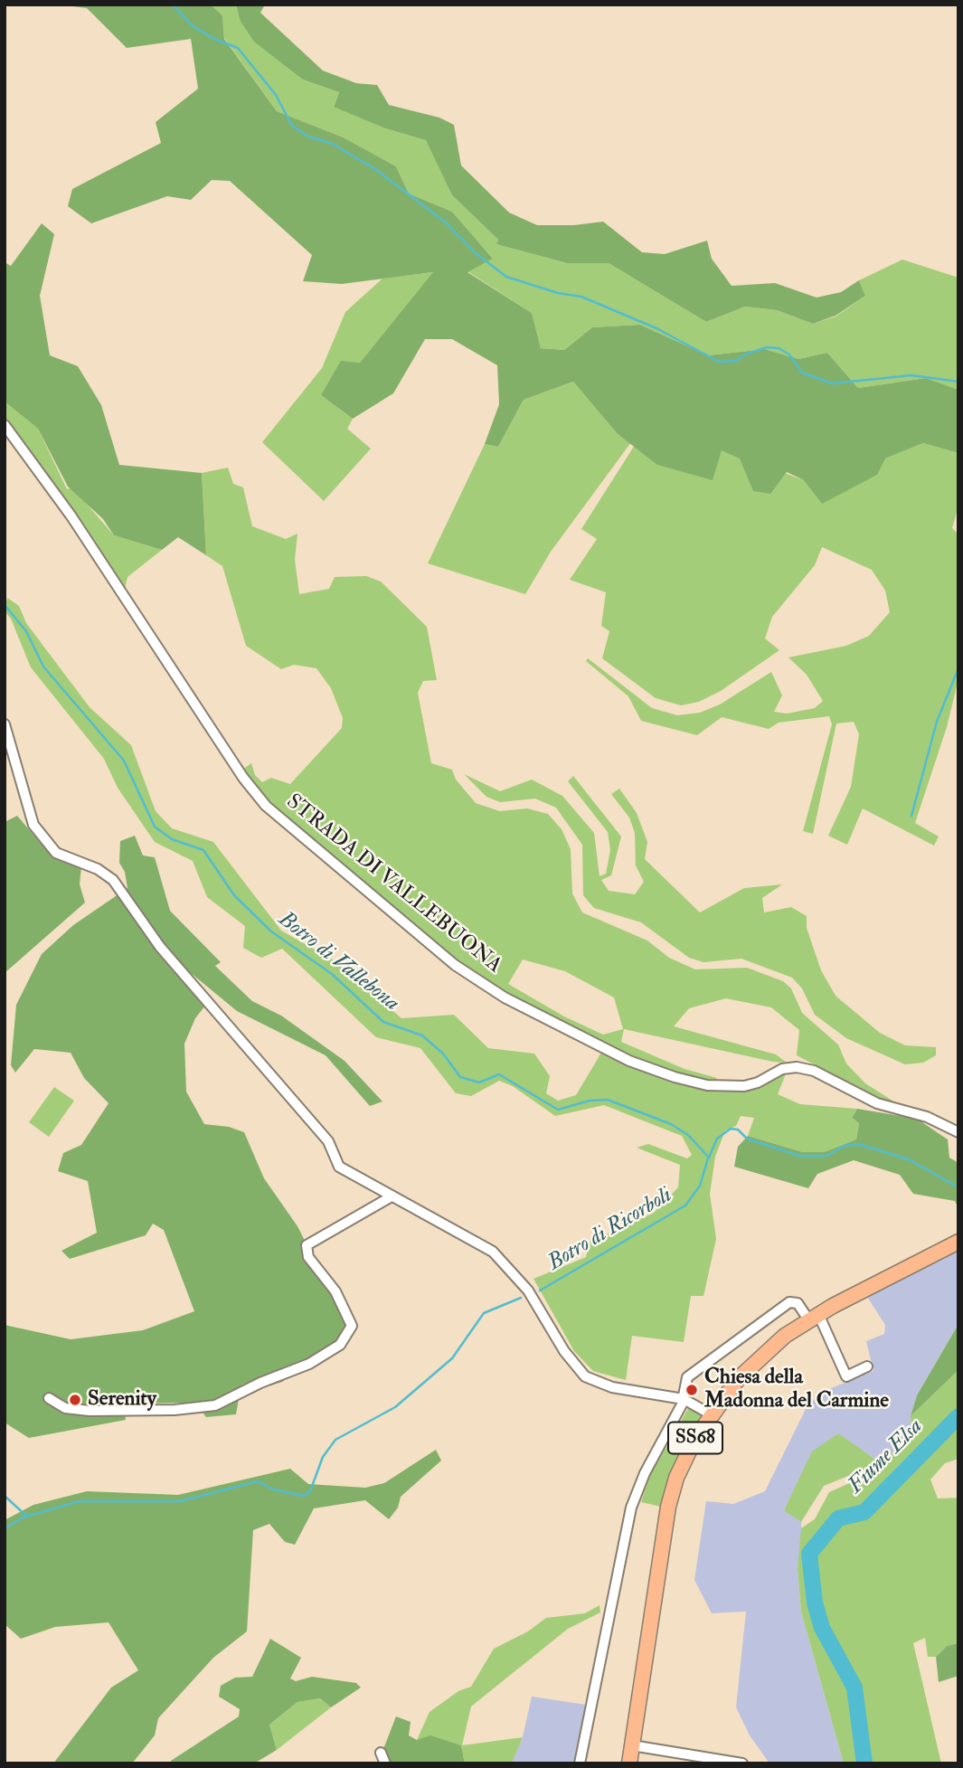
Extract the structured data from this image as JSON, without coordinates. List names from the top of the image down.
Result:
{
  "streets": {
    "main road": ["SS68"],
    "street": ["STRADA DI VALLEBUONA"]
  },
  "water": ["Botro di Vallebona", "Botro di Ricorboli", "Fiume Elsa"],
  "places": ["Chiesa della Madonna del Carmine", "Serenity"]
}
